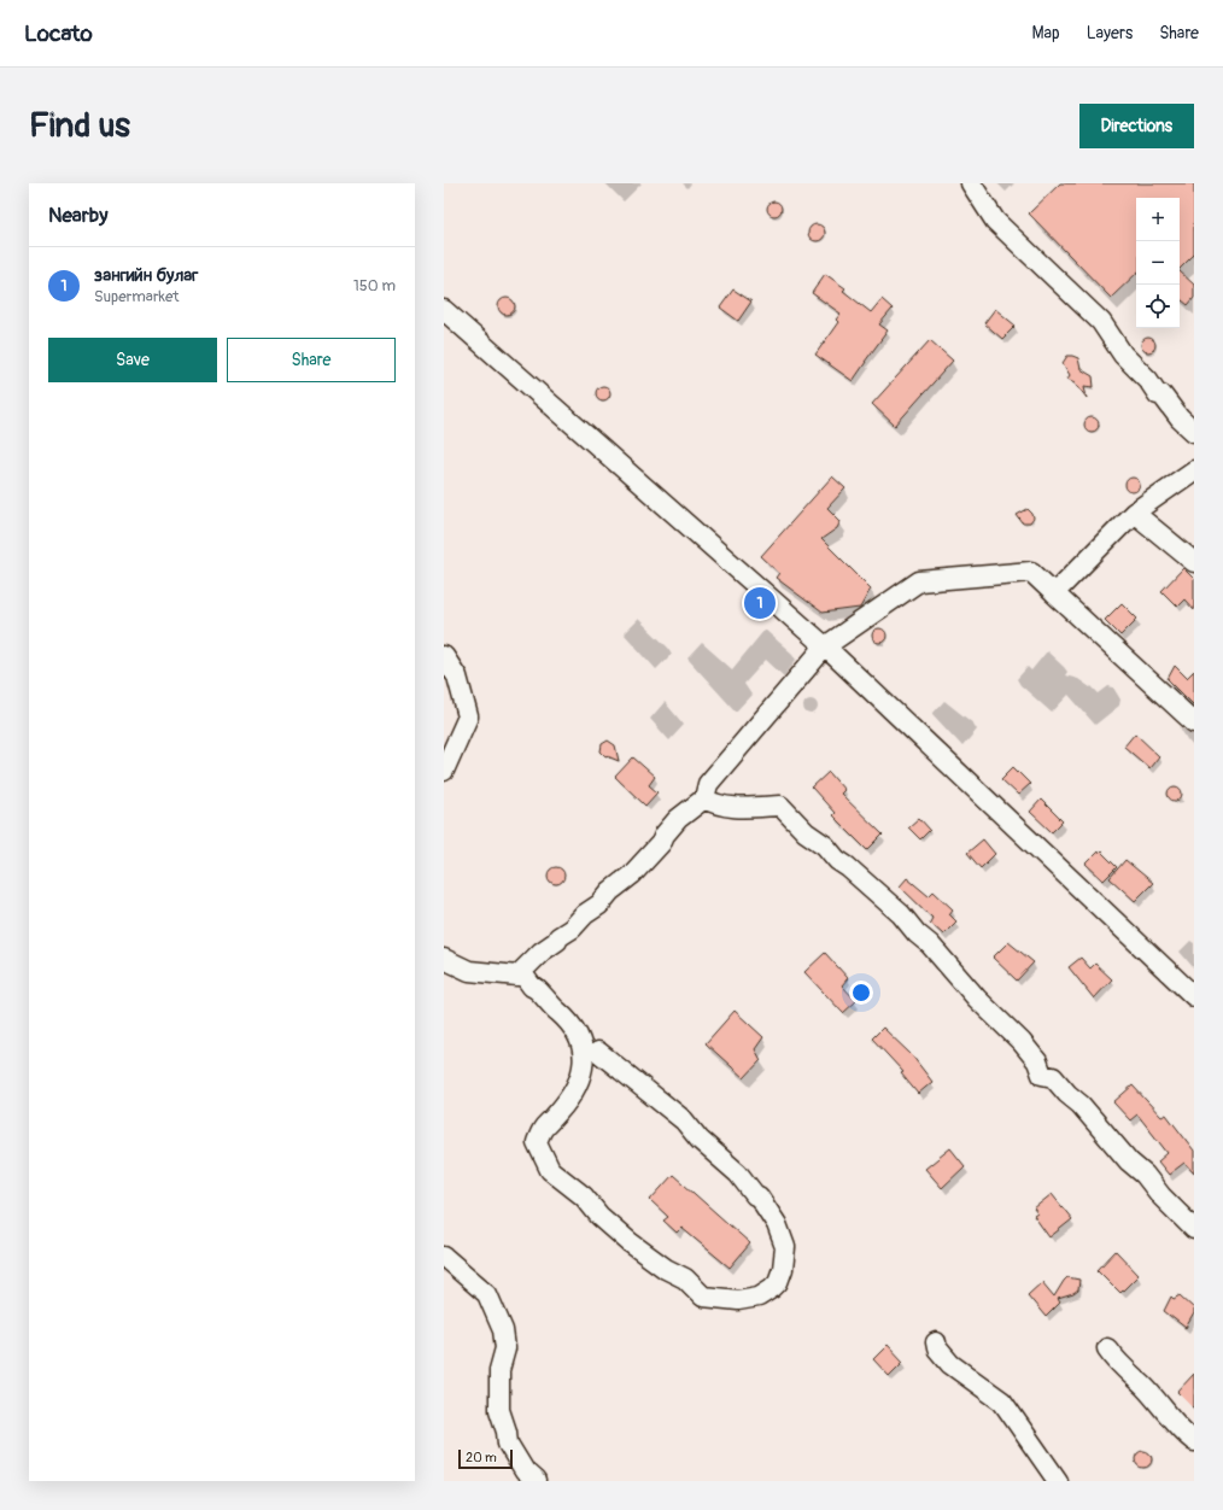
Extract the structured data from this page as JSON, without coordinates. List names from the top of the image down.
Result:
{
  "scale_bar": "20 m",
  "page": {
    "header": "Locato",
    "nav": ["Map", "Layers", "Share"],
    "buttons": [
      "Directions",
      ["Save", "Share"]
    ],
    "title": "Find us",
    "heading": "Nearby",
    "map_buttons": ["+", "−"],
    "list": [
      {
        "mark": "1",
        "name": "зангийн булаг",
        "note": "Supermarket",
        "value": "150 m"
      }
    ],
    "pins": "1",
    "scale": "20 m"
  }
}
